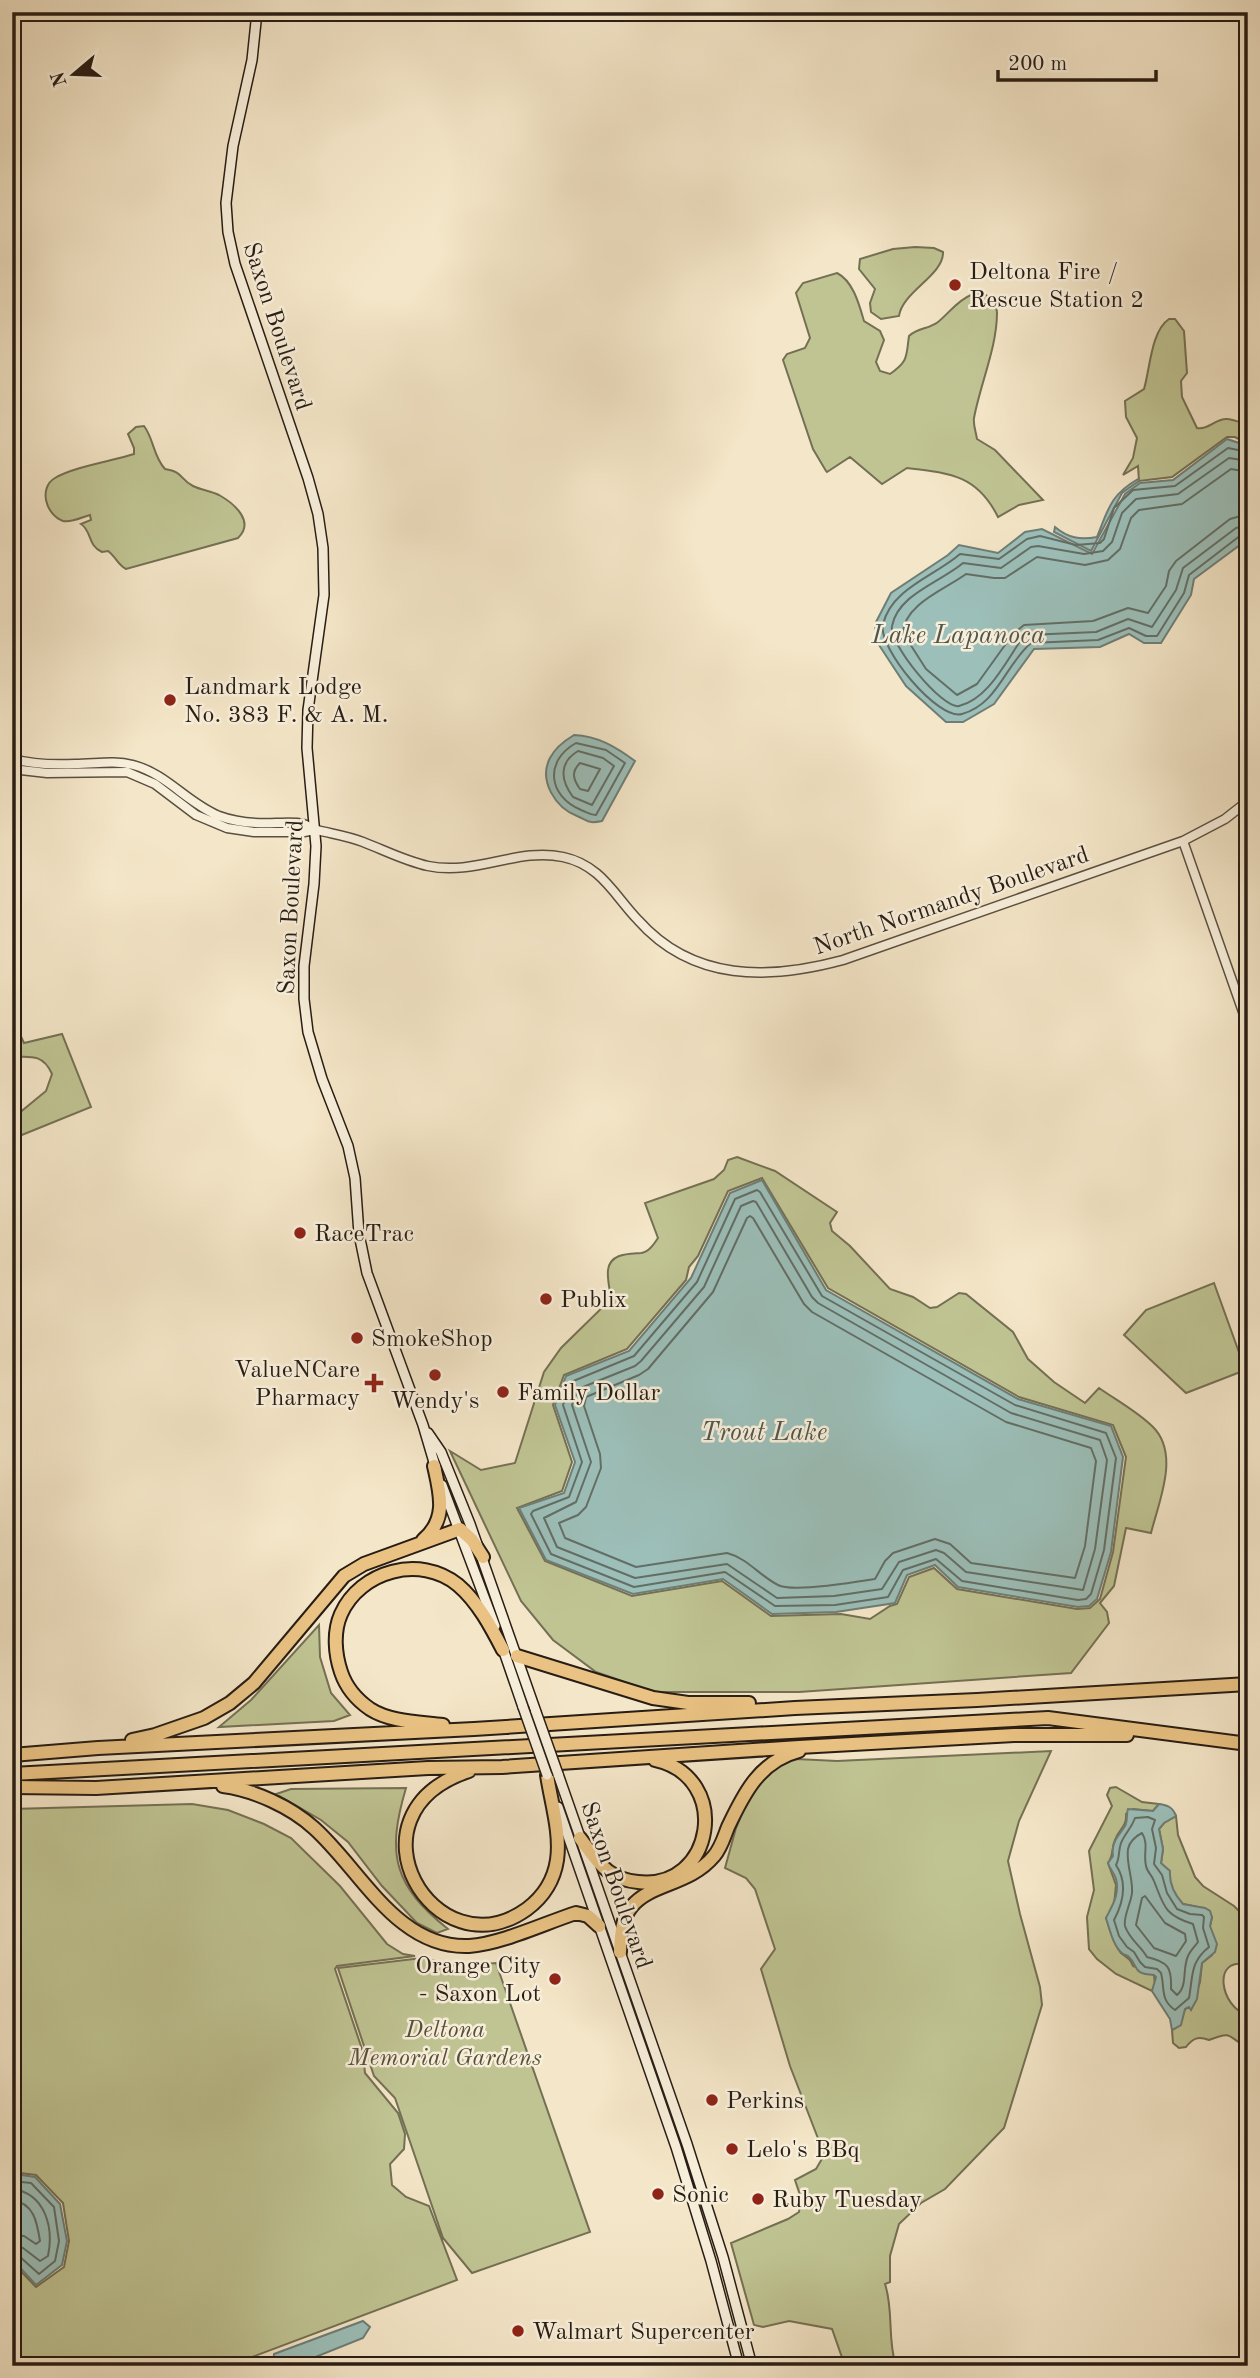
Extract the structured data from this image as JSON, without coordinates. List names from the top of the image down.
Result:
{
  "streets": {
    "main road": ["Saxon Boulevard"],
    "street": ["North Normandy Boulevard"]
  },
  "crossings": [
    ["Saxon Boulevard", "North Normandy Boulevard"]
  ],
  "water": ["Lake Lapanoca", "Trout Lake"],
  "parks": ["Deltona Memorial Gardens"],
  "places": {
    "other": [
      "Deltona Fire / Rescue Station 2",
      "Landmark Lodge No. 383 F. & A. M.",
      "RaceTrac",
      "Publix",
      "SmokeShop",
      "Wendy's",
      "Family Dollar",
      "Orange City - Saxon Lot",
      "Perkins",
      "Lelo's BBq",
      "Sonic",
      "Ruby Tuesday",
      "Walmart Supercenter"
    ],
    "health": ["ValueNCare Pharmacy"]
  },
  "scale_bar": "200 m",
  "north": "left"
}
